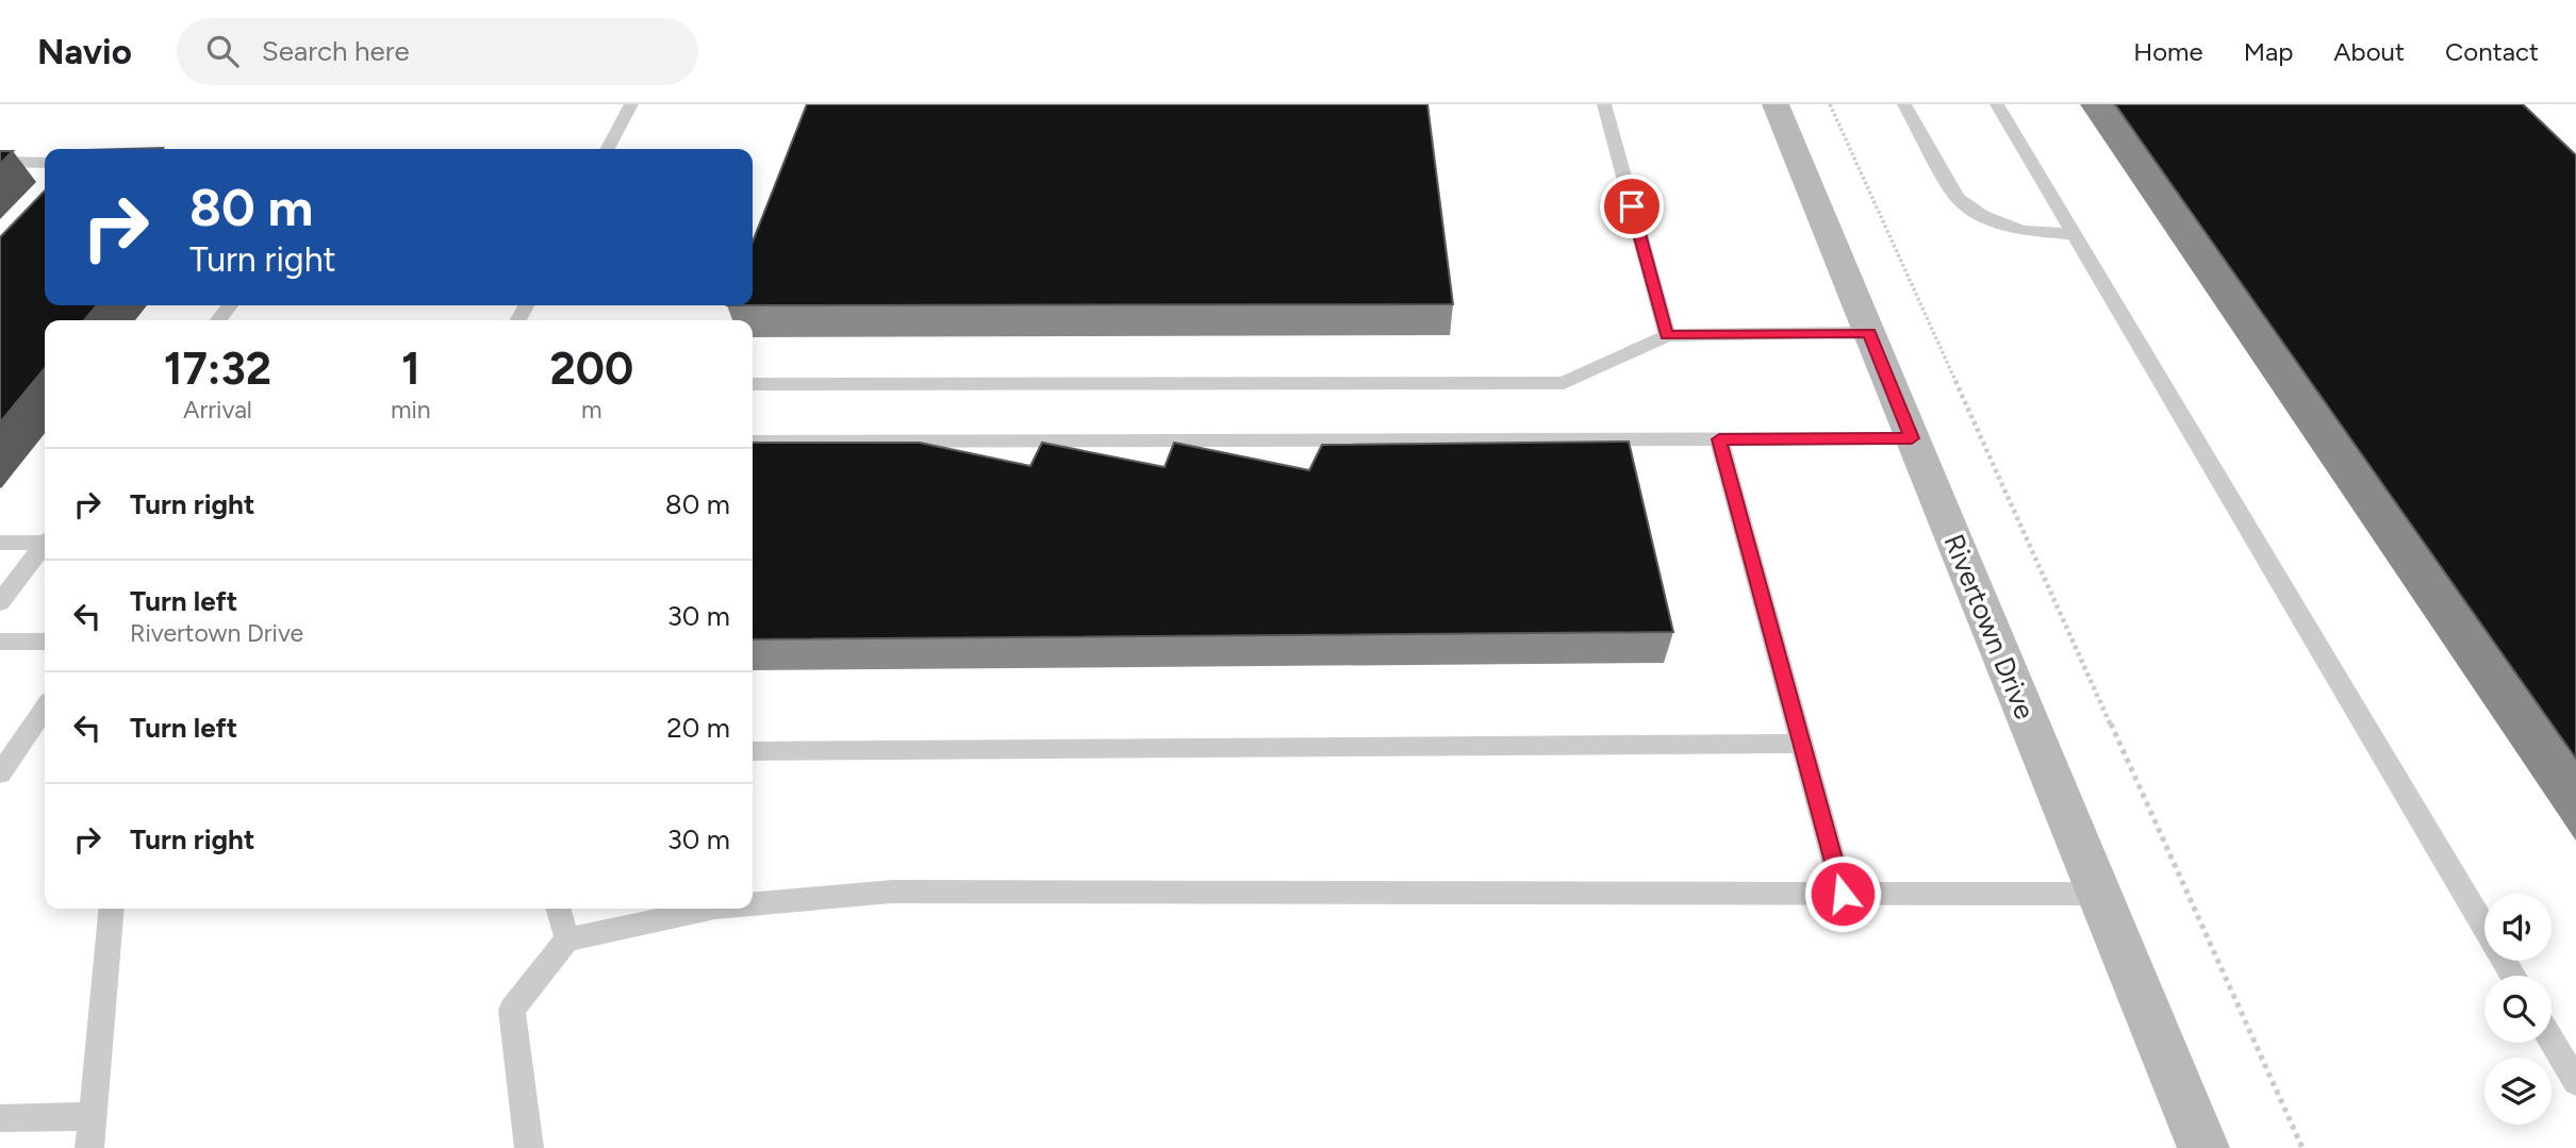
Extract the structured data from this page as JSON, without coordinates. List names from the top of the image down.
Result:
{
  "streets": {
    "street": ["Rivertown Drive"]
  },
  "page": {
    "header": "Navio",
    "search": "Search here",
    "nav": [
      "Home",
      "Map",
      "About",
      "Contact"
    ],
    "turn": ["80 m", "Turn right"],
    "eta": [
      "17:32",
      "Arrival",
      "1",
      "min",
      "200",
      "m"
    ],
    "list": [
      {
        "name": "Turn right",
        "value": "80 m"
      },
      {
        "name": "Turn left",
        "note": "Rivertown Drive",
        "value": "30 m"
      },
      {
        "name": "Turn left",
        "value": "20 m"
      },
      {
        "name": "Turn right",
        "value": "30 m"
      }
    ]
  }
}
